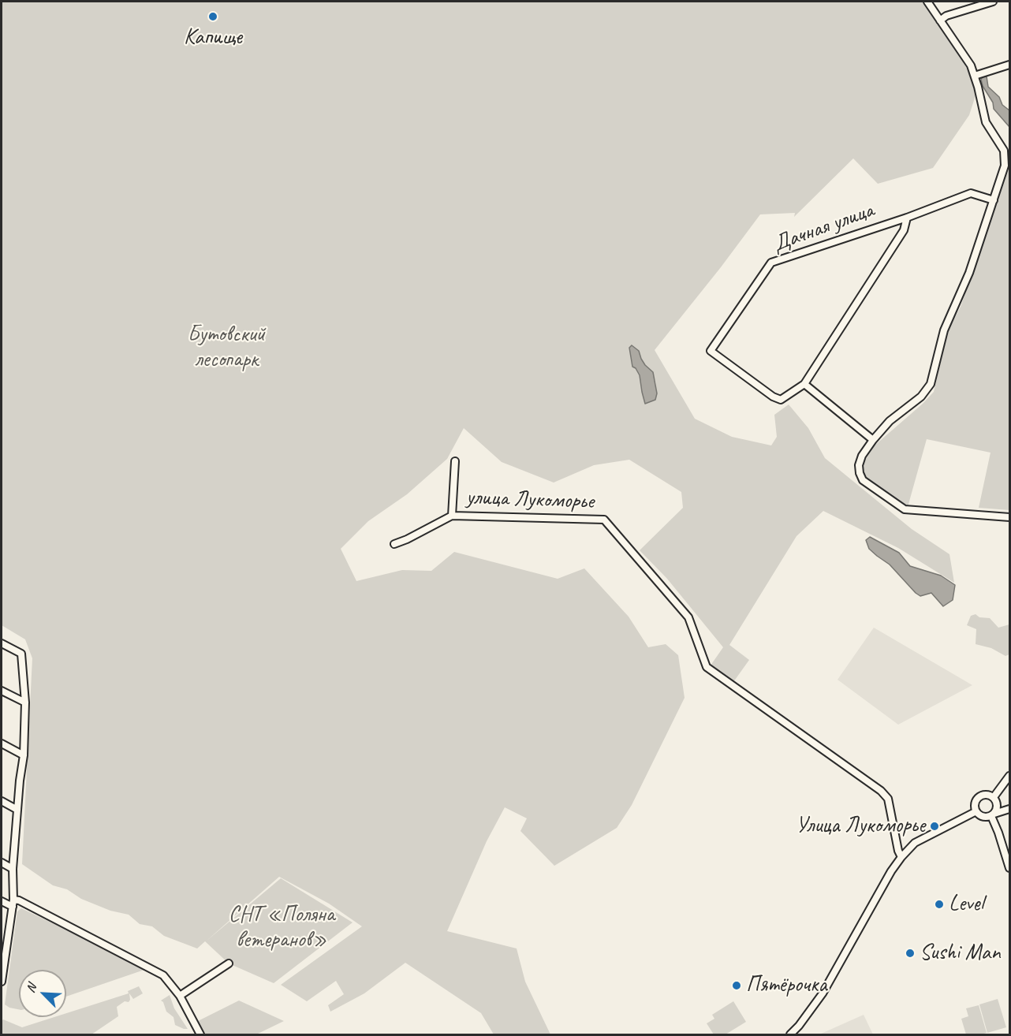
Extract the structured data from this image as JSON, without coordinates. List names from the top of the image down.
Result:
{
  "streets": {
    "street": ["Дачная улица", "улица Лукоморье"]
  },
  "parks": ["Бутовский лесопарк", "СНТ «Поляна ветеранов»"],
  "places": [
    "Капище",
    "Улица Лукоморье",
    "Level",
    "Sushi Man",
    "Пятёрочка"
  ],
  "north": "top left"
}
